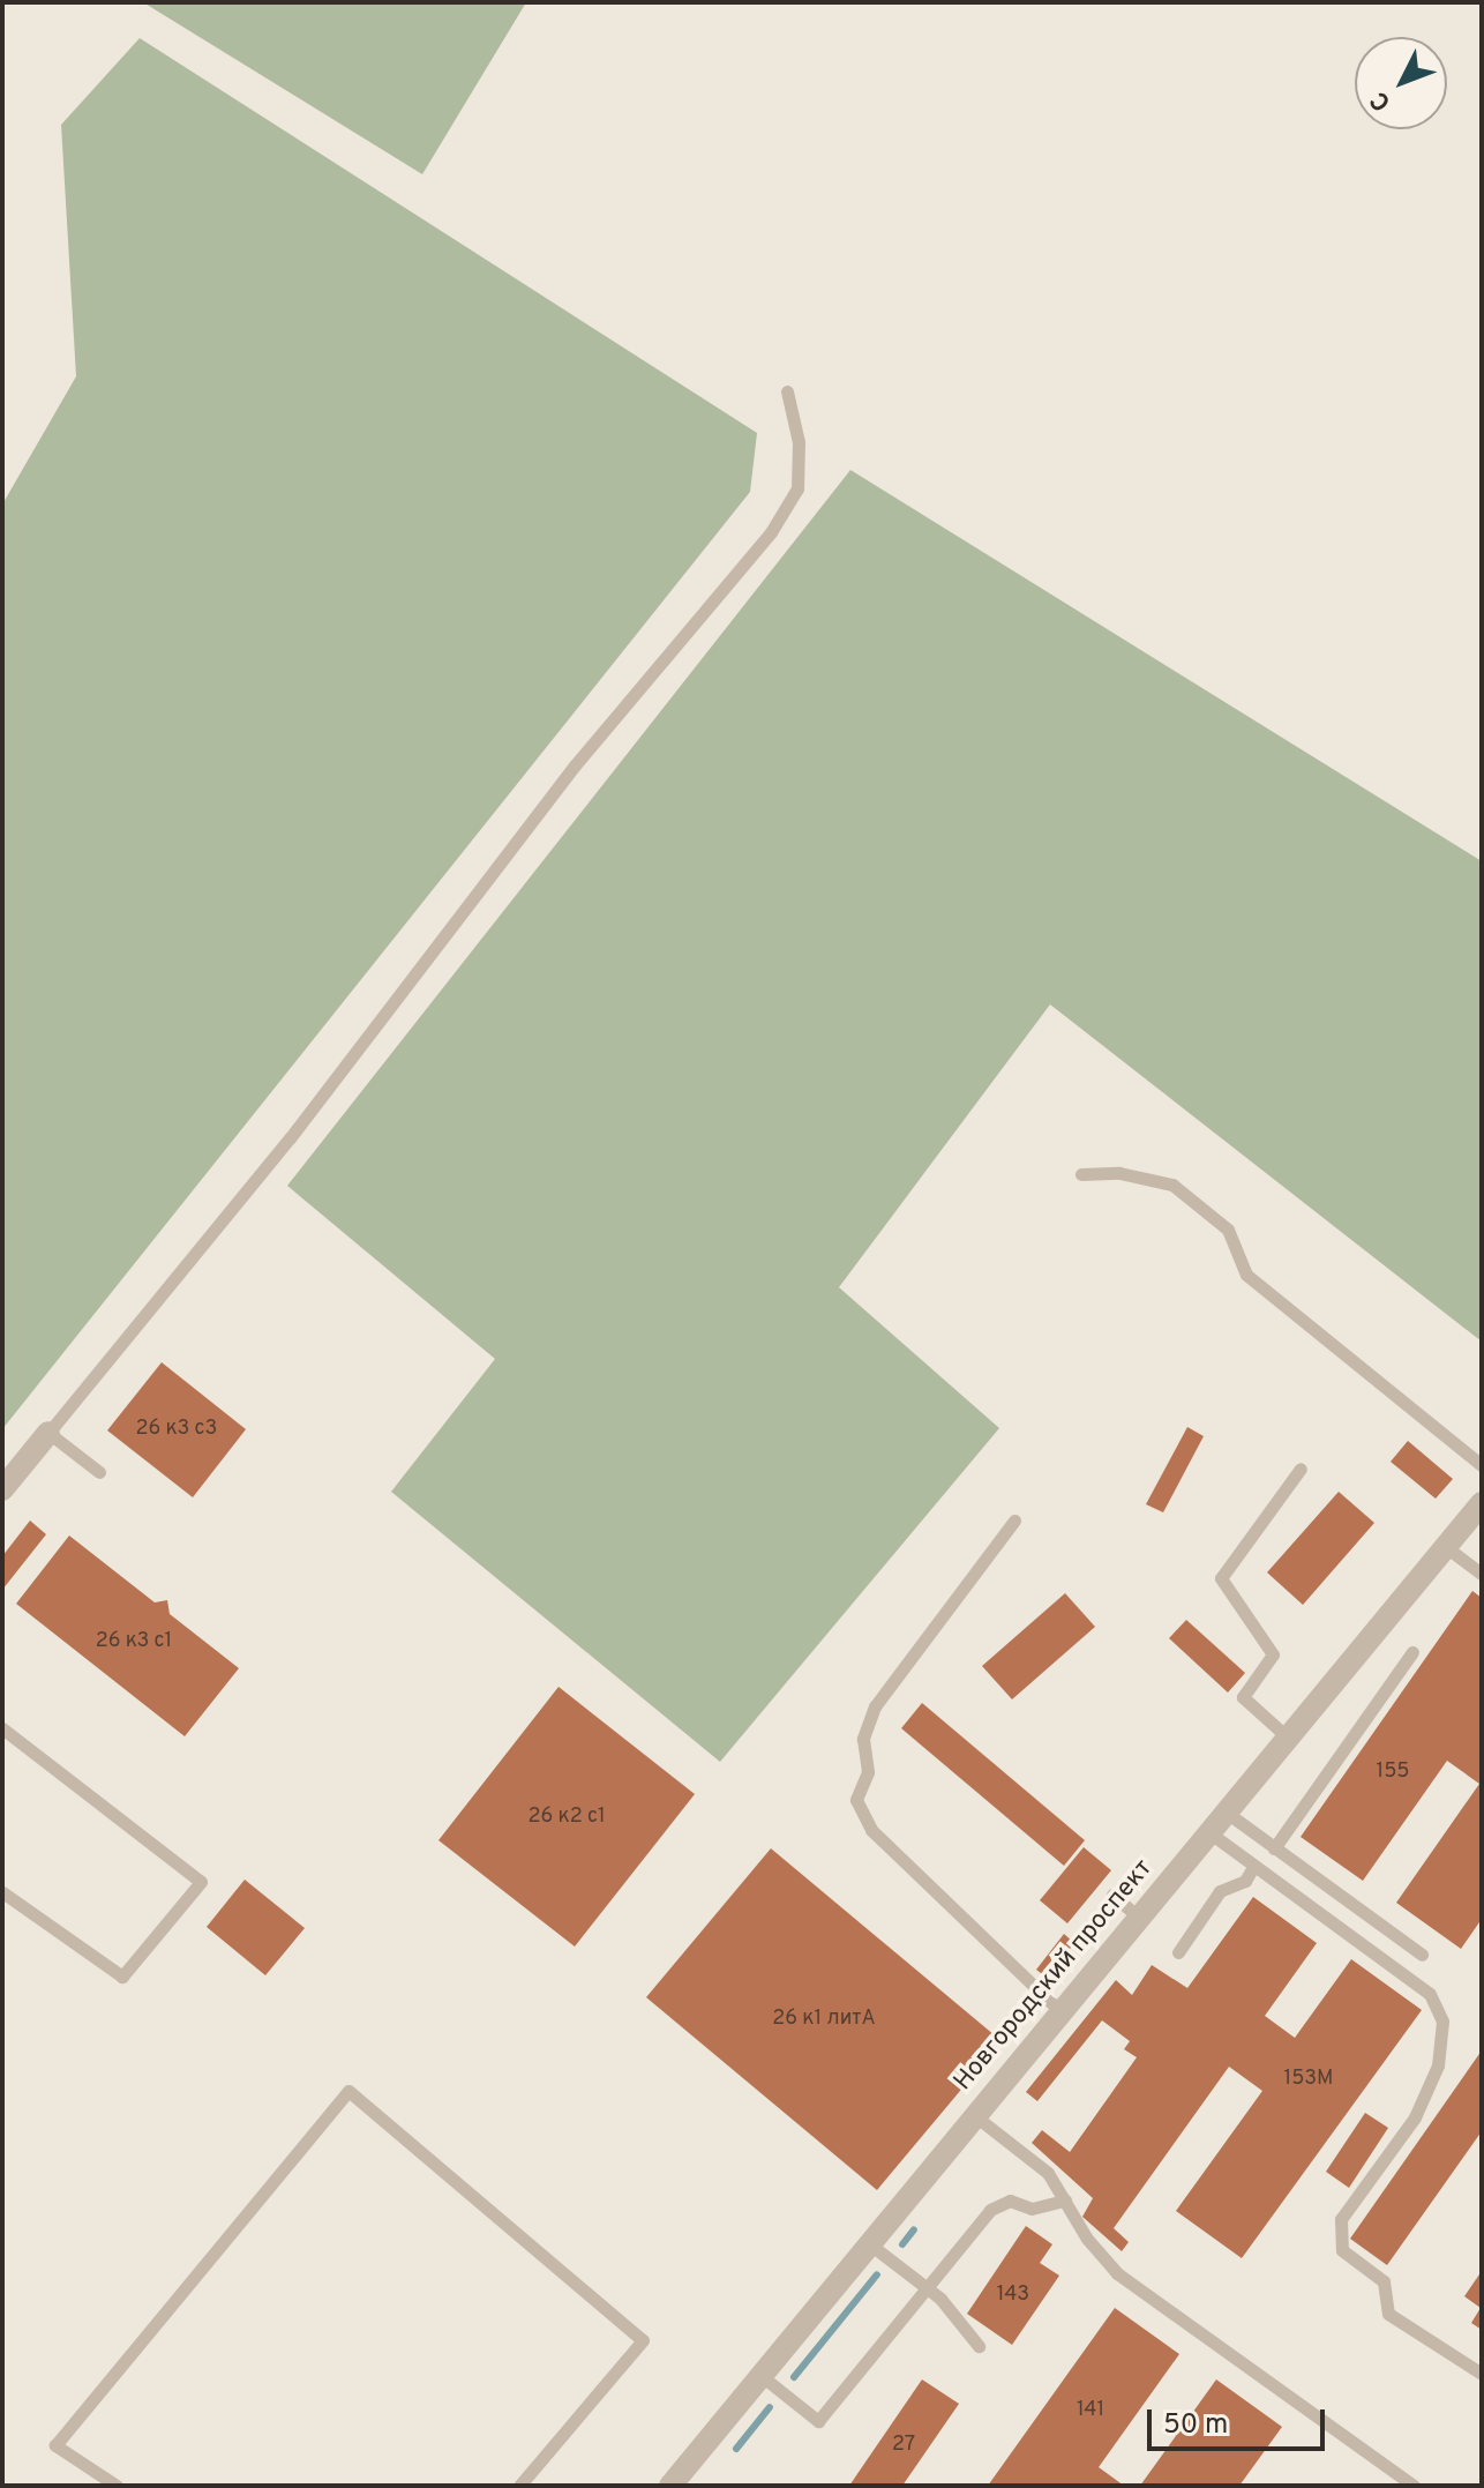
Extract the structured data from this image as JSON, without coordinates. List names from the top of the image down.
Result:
{
  "streets": {
    "street": ["Новгородский проспект"]
  },
  "house_numbers": [
    "26 к3 с3",
    "26 к3 с1",
    "155",
    "26 к2 с1",
    "26 к1 литА",
    "153М",
    "143",
    "141",
    "27"
  ],
  "scale_bar": "50 m",
  "north": "bottom left"
}
